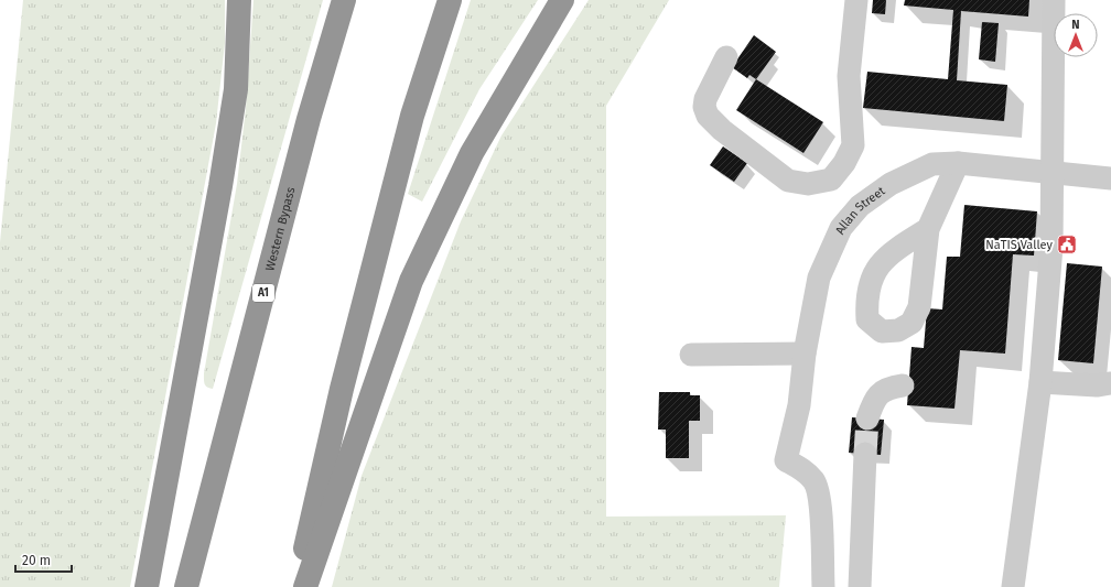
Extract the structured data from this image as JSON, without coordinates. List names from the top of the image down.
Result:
{
  "streets": {
    "highway": ["Western Bypass", "A1"],
    "street": ["Allan Street"]
  },
  "places": {
    "public building": ["NaTIS Valley"]
  },
  "scale_bar": "20 m",
  "north": "top"
}
